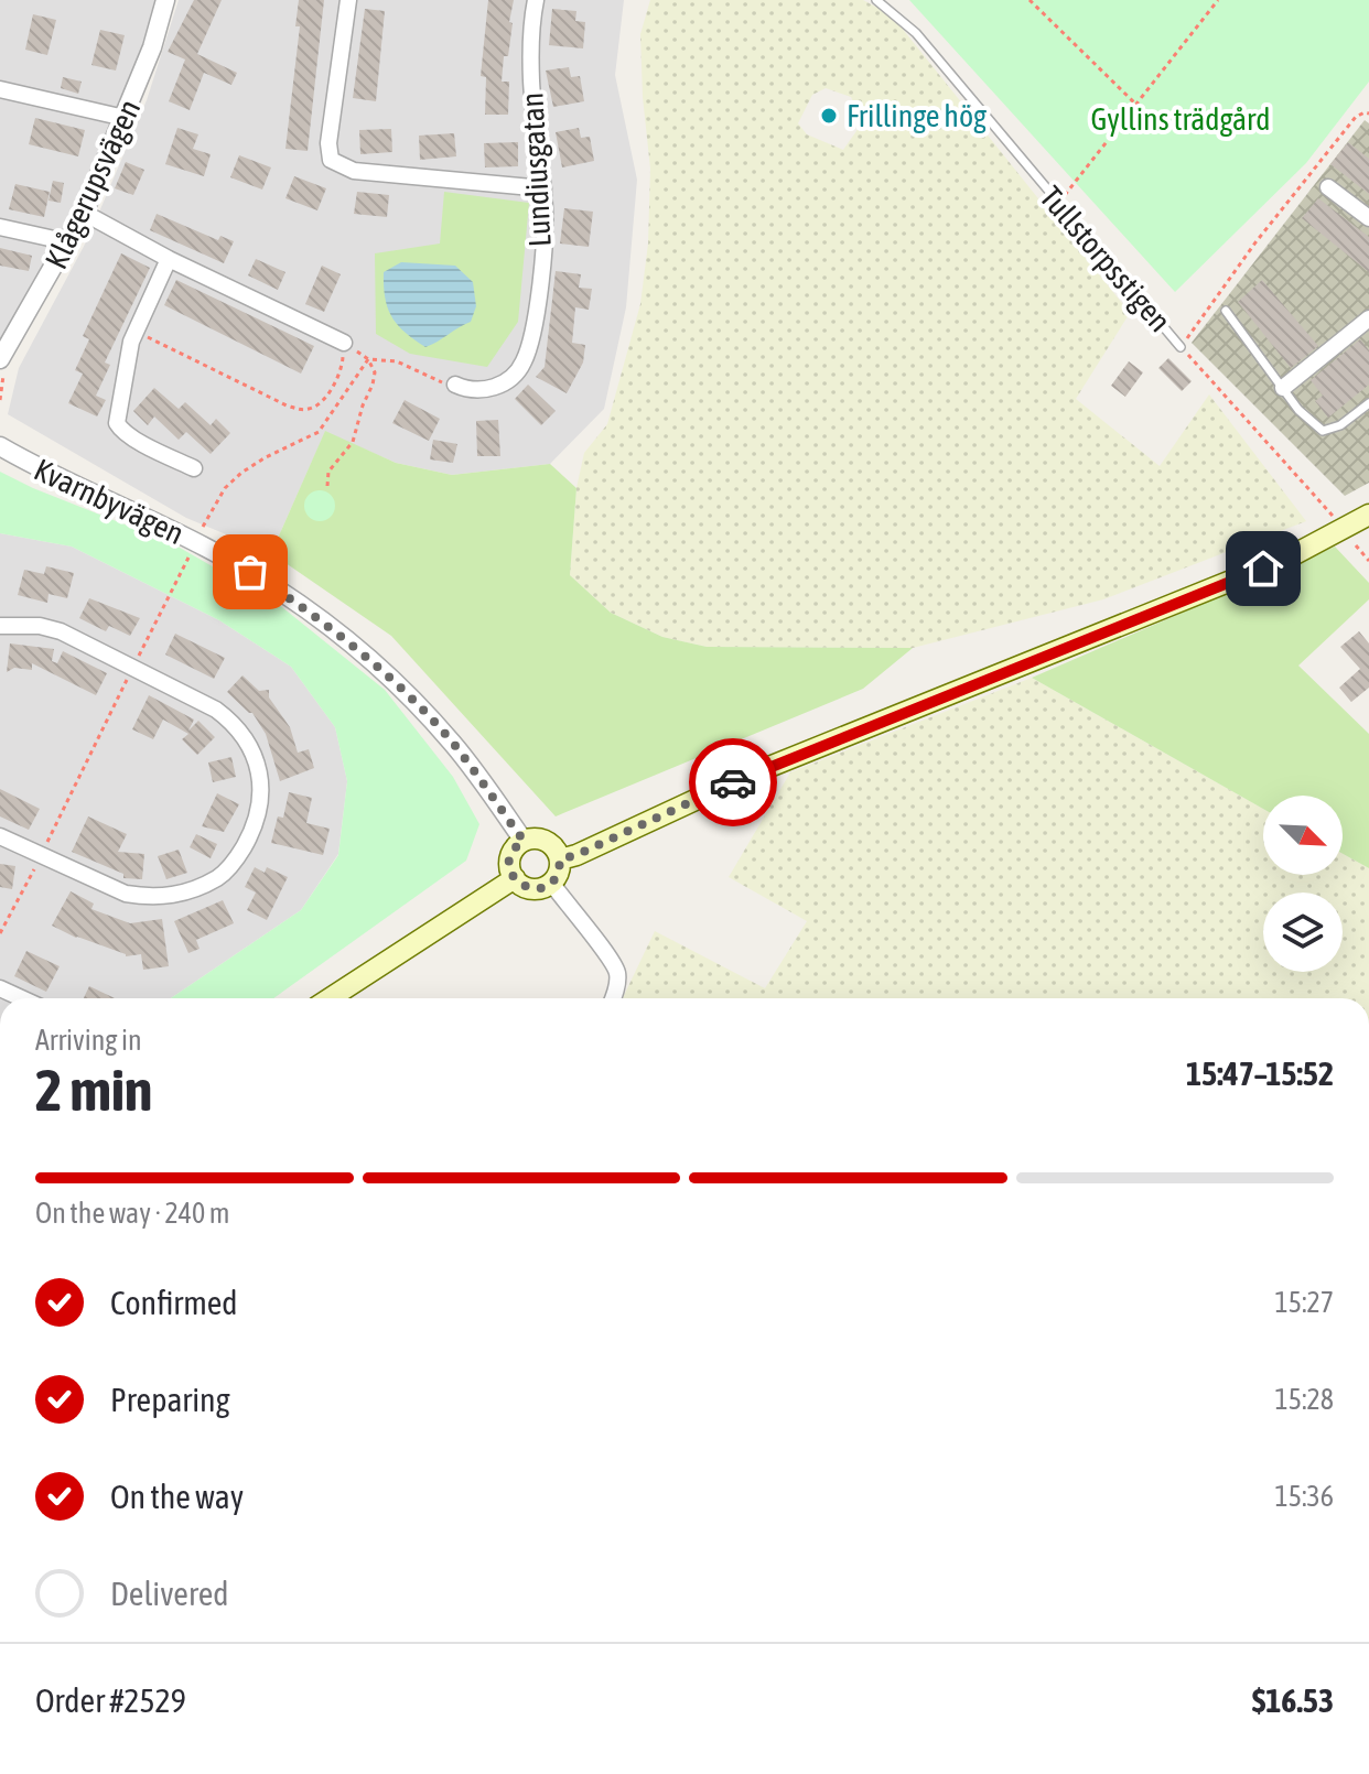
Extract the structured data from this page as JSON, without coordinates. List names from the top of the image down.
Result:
{
  "streets": {
    "street": ["Lundiusgatan", "Klågerupsvägen", "Kvarnbyvägen"],
    "lane": ["Tullstorpsstigen"]
  },
  "parks": ["Gyllins trädgård"],
  "places": ["Frillinge hög"],
  "north": "bottom right",
  "page": {
    "heading": ["2 min", "Arriving in", "15:47–15:52"],
    "panel": ["Order #2529", "$16.53"],
    "bar": "On the way · 240 m",
    "list": [
      ["Confirmed", "15:27"],
      ["Preparing", "15:28"],
      ["On the way", "15:36"],
      "Delivered"
    ]
  }
}
